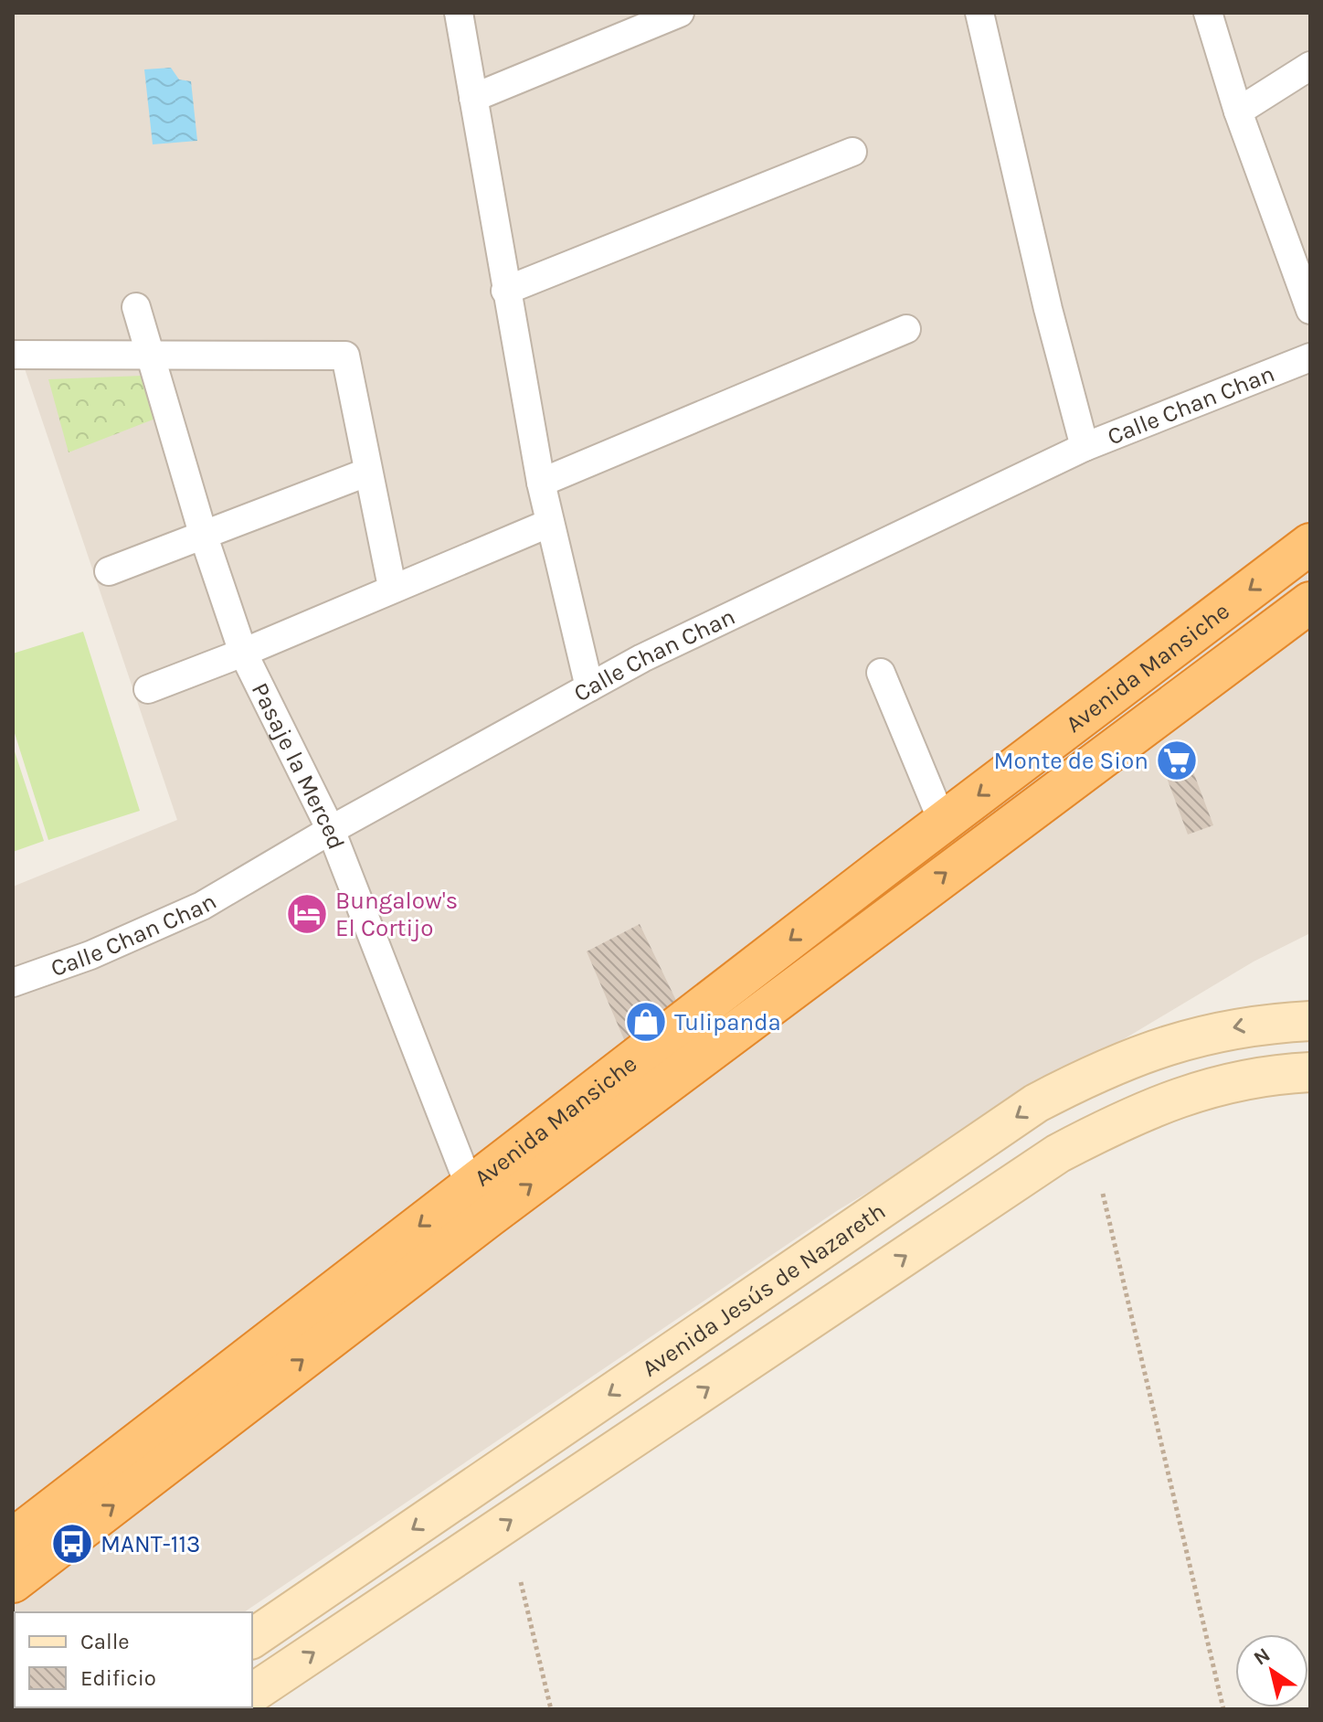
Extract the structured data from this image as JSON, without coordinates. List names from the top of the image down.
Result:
{
  "streets": {
    "highway": ["Avenida Mansiche"],
    "main road": ["Avenida Jesús de Nazareth"],
    "street": ["Calle Chan Chan", "Pasaje la Merced"]
  },
  "crossings": [
    ["Calle Chan Chan", "Pasaje la Merced"],
    ["Avenida Mansiche", "Pasaje la Merced"]
  ],
  "places": {
    "supermarket": ["Monte de Sion"],
    "hotel": ["Bungalow's El Cortijo"],
    "shop": ["Tulipanda"],
    "bus stop": ["MANT-113"]
  },
  "legend": ["Calle", "Edificio"],
  "north": "top left"
}
